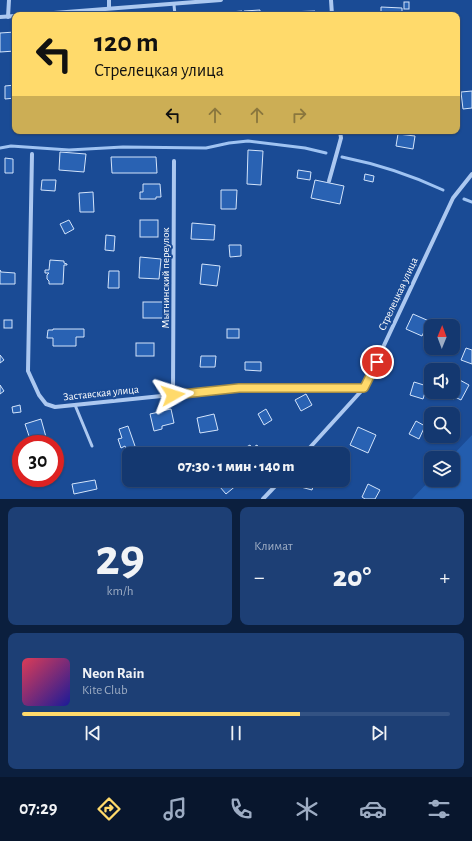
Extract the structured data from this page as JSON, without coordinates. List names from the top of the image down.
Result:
{
  "streets": {
    "street": ["Мытнинский переулок", "Стрелецкая улица", "Заставская улица"]
  },
  "crossings": [
    ["Мытнинский переулок", "Заставская улица"],
    ["Стрелецкая улица", "Заставская улица"]
  ],
  "north": "top",
  "page": {
    "turn": ["120 m", "Стрелецкая улица"],
    "limit": "30",
    "trip": "07:30 · 1 мин · 140 m",
    "tile": [
      ["29", "km/h"],
      "Климат"
    ],
    "heat": ["−", "20°", "+"],
    "song": ["Neon Rain", "Kite Club"],
    "tabs": "07:29"
  }
}
